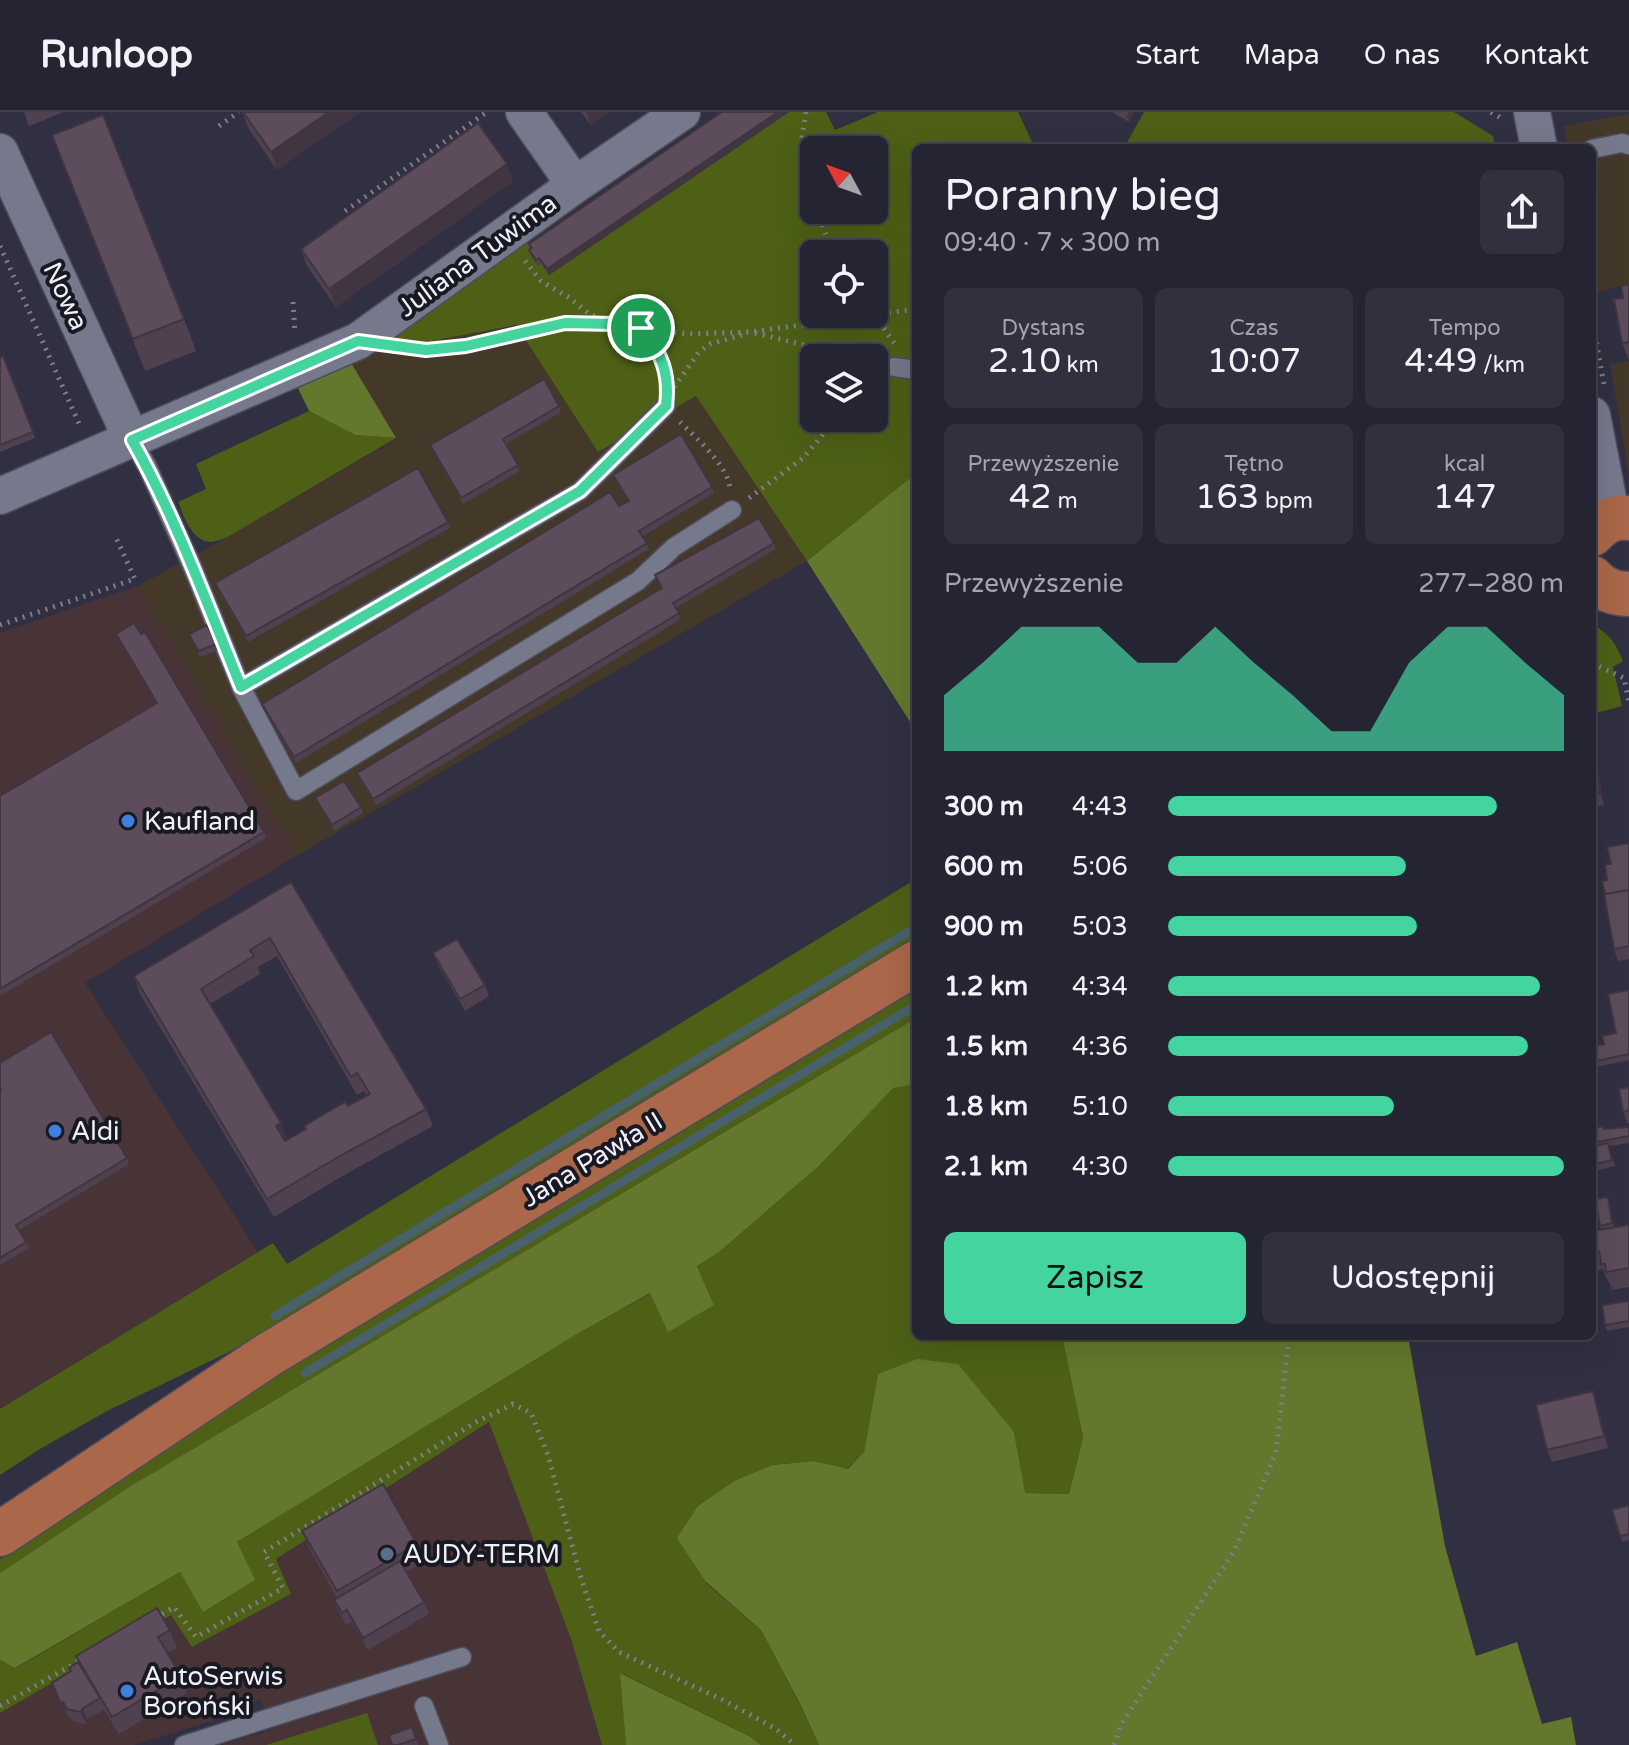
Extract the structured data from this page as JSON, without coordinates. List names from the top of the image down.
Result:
{
  "streets": {
    "main road": ["Jana Pawła II"],
    "street": ["Juliana Tuwima", "Nowa"]
  },
  "crossings": [
    ["Juliana Tuwima", "Nowa"]
  ],
  "places": [
    "Kaufland",
    "Aldi",
    "AUDY-TERM",
    "AutoSerwis Boroński"
  ],
  "north": "top left",
  "page": {
    "header": "Runloop",
    "nav": [
      "Start",
      "Mapa",
      "O nas",
      "Kontakt"
    ],
    "heading": ["Poranny bieg", "09:40 · 7 × 300 m"],
    "stats": [
      ["Dystans", "2.10 km"],
      ["Czas", "10:07"],
      ["Tempo", "4:49 /km"],
      ["Przewyższenie", "42 m"],
      ["Tętno", "163 bpm"],
      ["kcal", "147"]
    ],
    "chart": ["Przewyższenie", "277–280 m"],
    "list": [
      {
        "name": "300 m",
        "note": "4:43"
      },
      {
        "name": "600 m",
        "note": "5:06"
      },
      {
        "name": "900 m",
        "note": "5:03"
      },
      {
        "name": "1.2 km",
        "note": "4:34"
      },
      {
        "name": "1.5 km",
        "note": "4:36"
      },
      {
        "name": "1.8 km",
        "note": "5:10"
      },
      {
        "name": "2.1 km",
        "note": "4:30"
      }
    ],
    "buttons": ["Zapisz", "Udostępnij"]
  }
}
